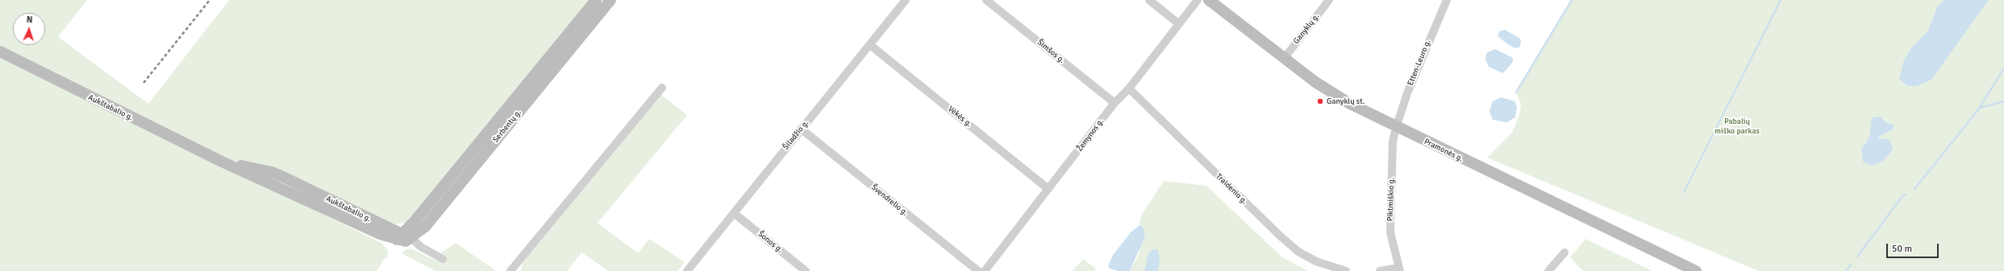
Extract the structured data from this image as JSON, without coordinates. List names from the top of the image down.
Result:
{
  "streets": {
    "main road": ["Aukštabalio g.", "Serbentų g.", "Pramonės g."],
    "street": [
      "Ganyklų g.",
      "Šimšos g.",
      "Etten-Leuro g.",
      "Vėkės g.",
      "Šiladžio g.",
      "Žemynos g.",
      "Traidenio g.",
      "Piktmiškio g.",
      "Švendrelio g.",
      "Šonos g."
    ]
  },
  "crossings": [
    ["Ganyklų g.", "Pramonės g."],
    ["Šimšos g.", "Žemynos g."],
    ["Etten-Leuro g.", "Pramonės g."],
    ["Etten-Leuro g.", "Piktmiškio g."],
    ["Aukštabalio g.", "Serbentų g."],
    ["Vėkės g.", "Šiladžio g."],
    ["Vėkės g.", "Žemynos g."],
    ["Šiladžio g.", "Švendrelio g."],
    ["Šiladžio g.", "Šonos g."],
    ["Žemynos g.", "Traidenio g."],
    ["Pramonės g.", "Piktmiškio g."]
  ],
  "parks": ["Pabalių miško parkas"],
  "places": ["Ganyklų st."],
  "scale_bar": "50 m",
  "north": "top"
}
